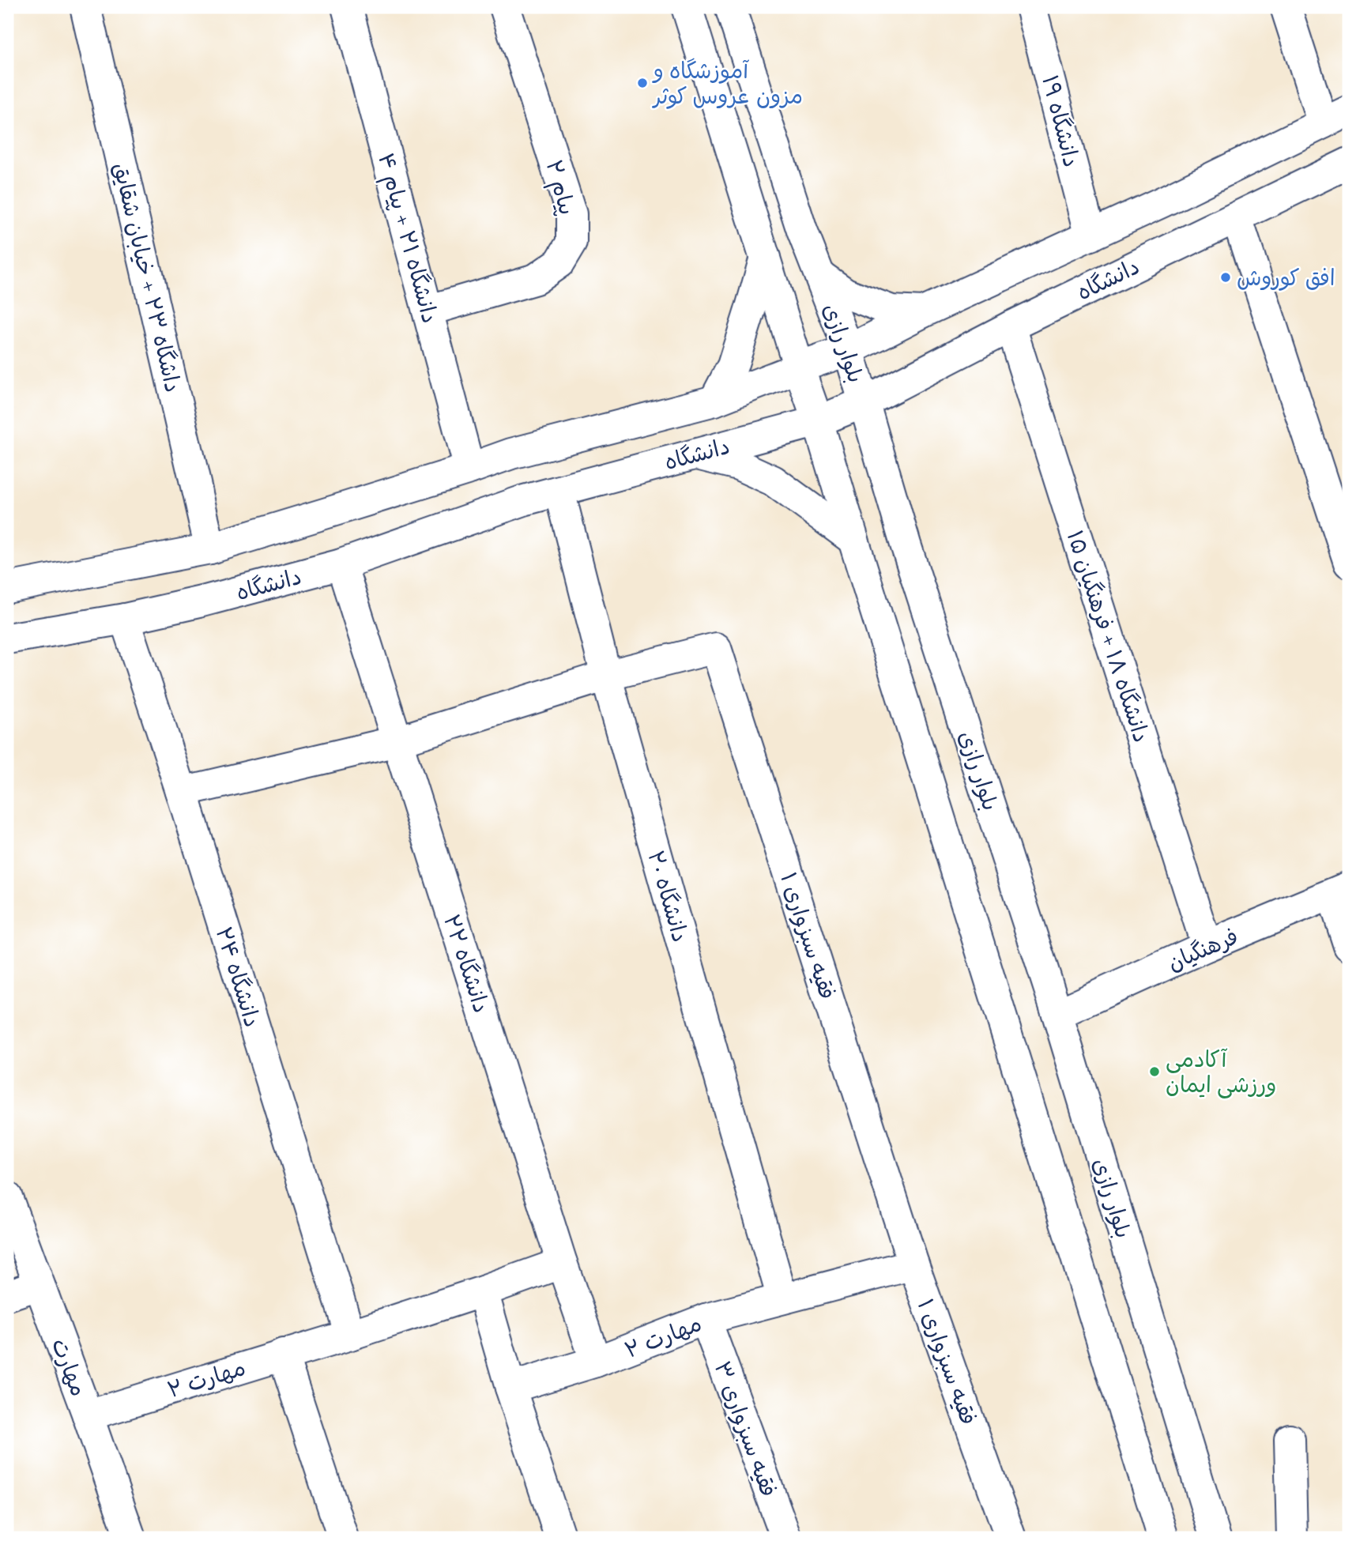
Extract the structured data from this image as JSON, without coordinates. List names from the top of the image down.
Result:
{
  "streets": {
    "street": [
      "دانشگاه ۱۹",
      "پیام ۲",
      "دانشگاه ۲۱ + پیام ۴",
      "داشگاه ۲۳ + خیابان شقایق",
      "دانشگاه",
      "بلوار رازی",
      "دانشگاه ۱۸ + فرهنگیان ۱۵",
      "دانشگاه ۲۰",
      "فقیه سبزواری ۱",
      "فرهنگیان",
      "دانشگاه ۲۲",
      "دانشگاه ۲۴",
      "مهارت ۲",
      "مهارت",
      "فقیه سبزواری ۳"
    ]
  },
  "crossings": [
    ["دانشگاه ۱۹", "دانشگاه"],
    ["پیام ۲", "دانشگاه ۲۱ + پیام ۴"],
    ["دانشگاه ۲۱ + پیام ۴", "دانشگاه"],
    ["داشگاه ۲۳ + خیابان شقایق", "دانشگاه"],
    ["دانشگاه", "بلوار رازی"],
    ["دانشگاه", "دانشگاه ۱۸ + فرهنگیان ۱۵"],
    ["دانشگاه", "دانشگاه ۲۰"],
    ["دانشگاه", "دانشگاه ۲۲"],
    ["دانشگاه", "دانشگاه ۲۴"],
    ["بلوار رازی", "فرهنگیان"],
    ["دانشگاه ۱۸ + فرهنگیان ۱۵", "فرهنگیان"],
    ["دانشگاه ۲۰", "فقیه سبزواری ۱"],
    ["دانشگاه ۲۰", "مهارت ۲"],
    ["فقیه سبزواری ۱", "دانشگاه ۲۲"],
    ["فقیه سبزواری ۱", "دانشگاه ۲۴"],
    ["فقیه سبزواری ۱", "مهارت ۲"],
    ["دانشگاه ۲۲", "مهارت ۲"],
    ["دانشگاه ۲۴", "مهارت ۲"],
    ["مهارت ۲", "مهارت"],
    ["مهارت ۲", "فقیه سبزواری ۳"]
  ],
  "places": ["آموزشگاه و مزون عروس کوثر", "افق کوروش", "آکادمی ورزشی ایمان"]
}
